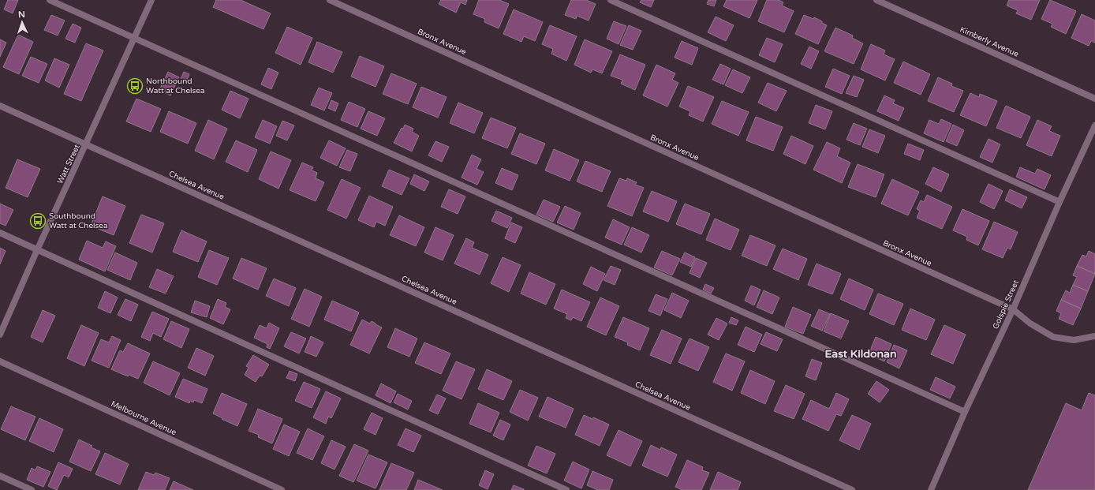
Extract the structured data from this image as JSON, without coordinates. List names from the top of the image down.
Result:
{
  "streets": {
    "street": [
      "Bronx Avenue",
      "Kimberly Avenue",
      "Watt Street",
      "Chelsea Avenue",
      "Golspie Street",
      "Melbourne Avenue"
    ]
  },
  "crossings": [
    ["Bronx Avenue", "Golspie Street"],
    ["Watt Street", "Chelsea Avenue"]
  ],
  "districts": ["East Kildonan"],
  "places": {
    "bus stop": ["Northbound Watt at Chelsea", "Southbound Watt at Chelsea"]
  },
  "north": "top"
}
